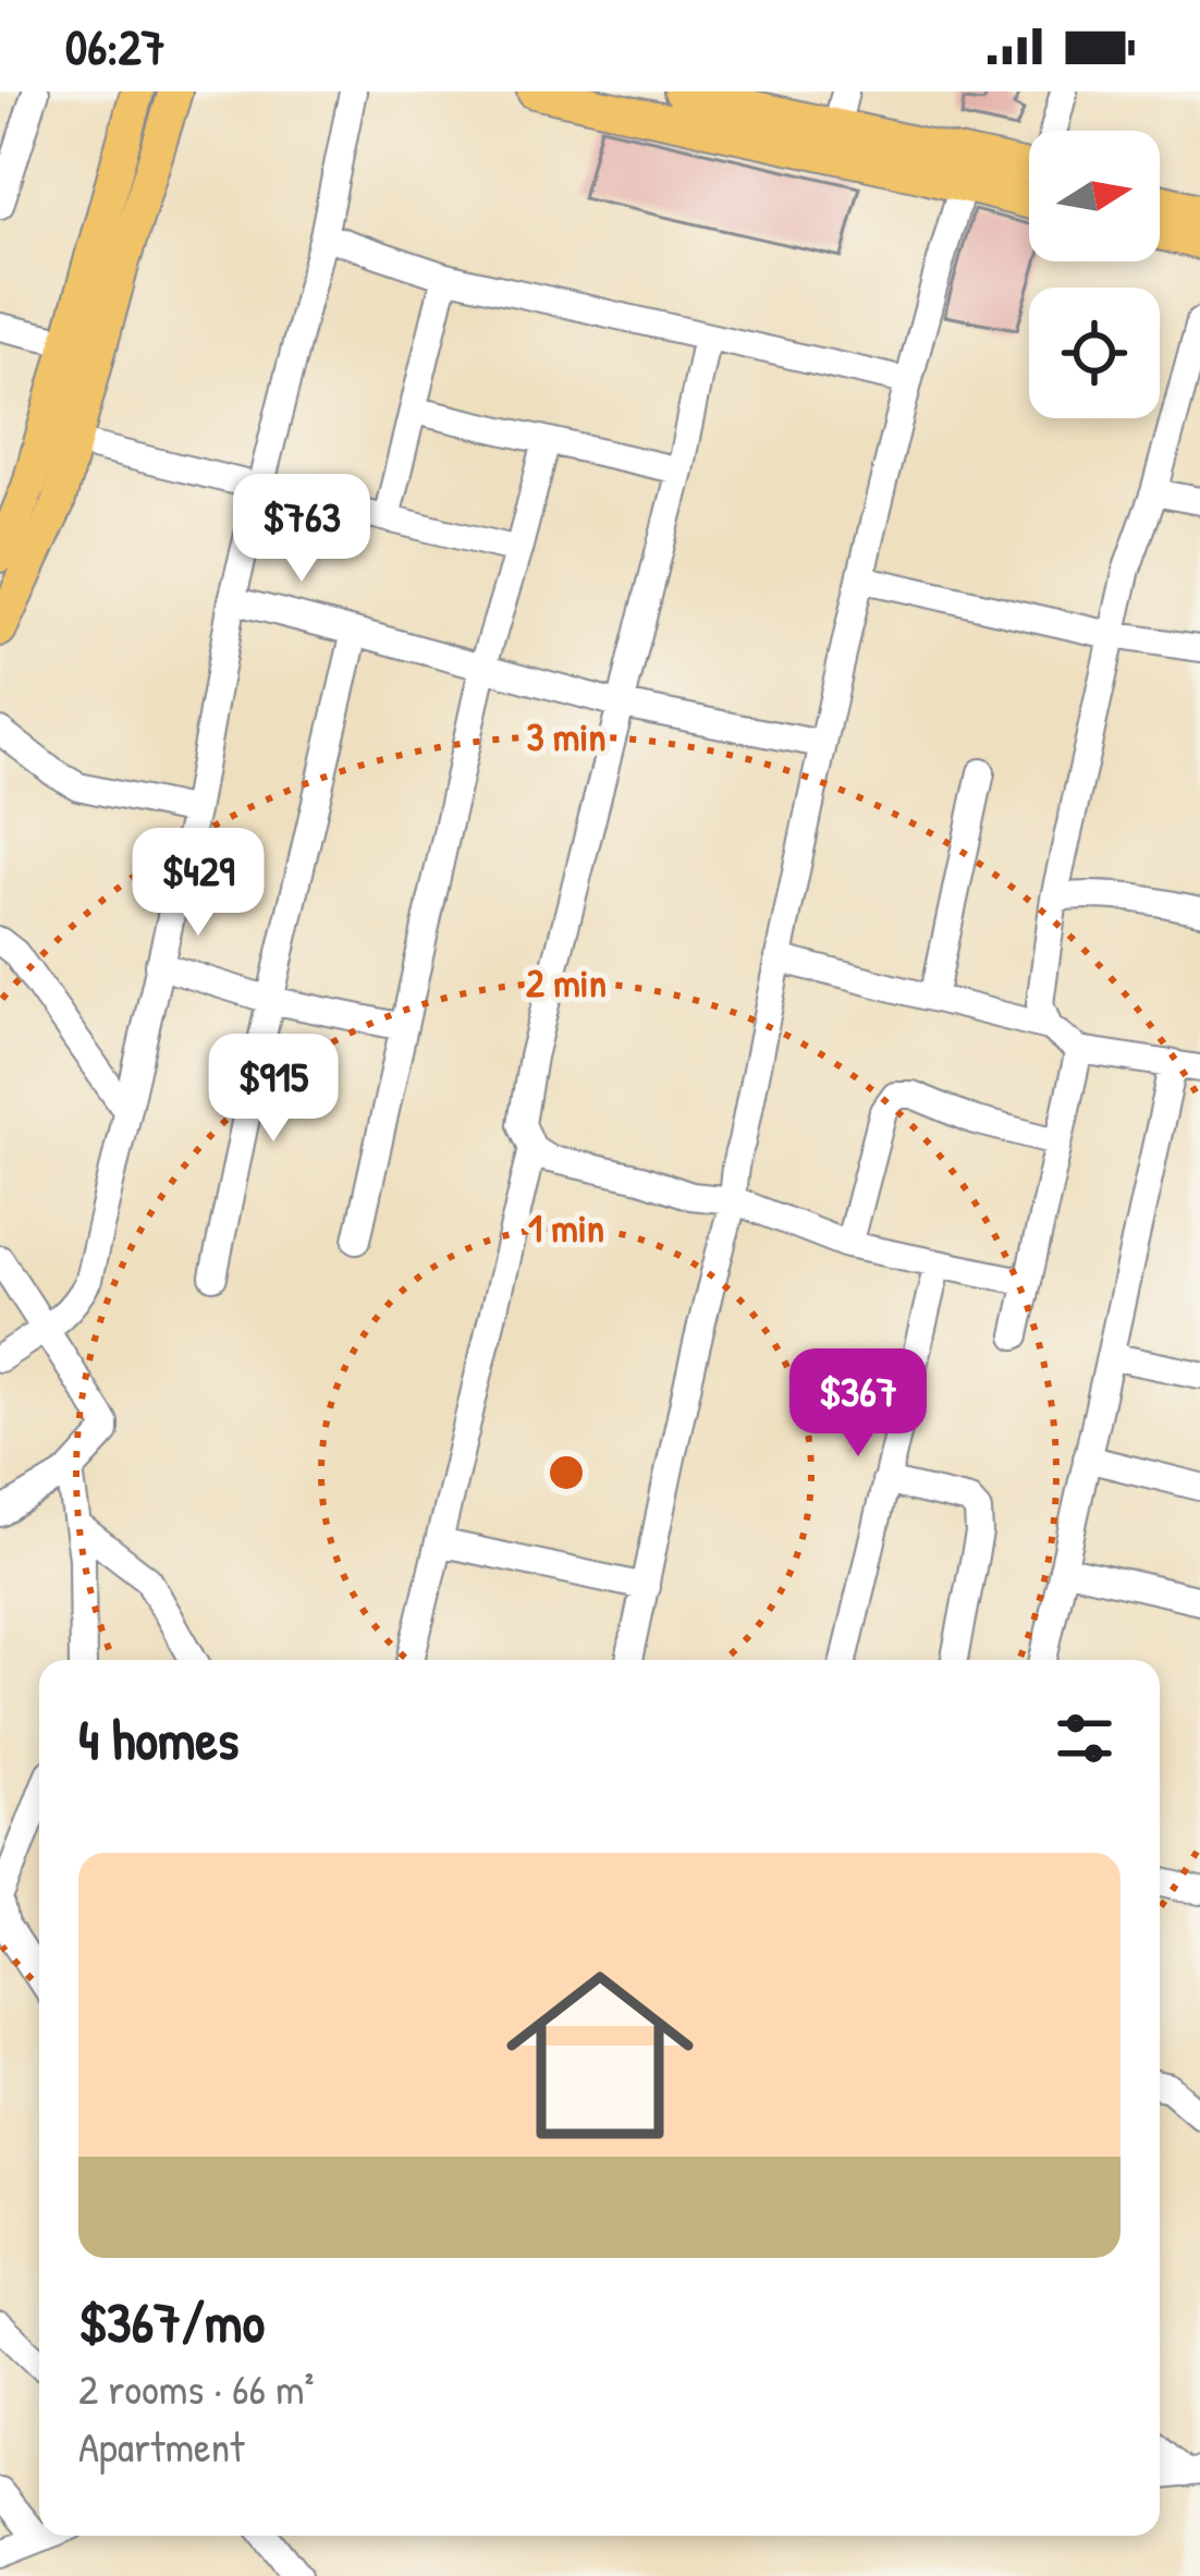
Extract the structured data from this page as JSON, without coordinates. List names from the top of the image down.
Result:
{
  "north": "right",
  "page": {
    "status": "06:27",
    "price": [
      "$763",
      "$429",
      "$915",
      "$367"
    ],
    "heading": "4 homes",
    "list": [
      {
        "name": "$367/mo",
        "note": "2 rooms · 66 m² · Apartment"
      }
    ]
  },
  "rings": ["3 min", "2 min", "1 min"]
}
